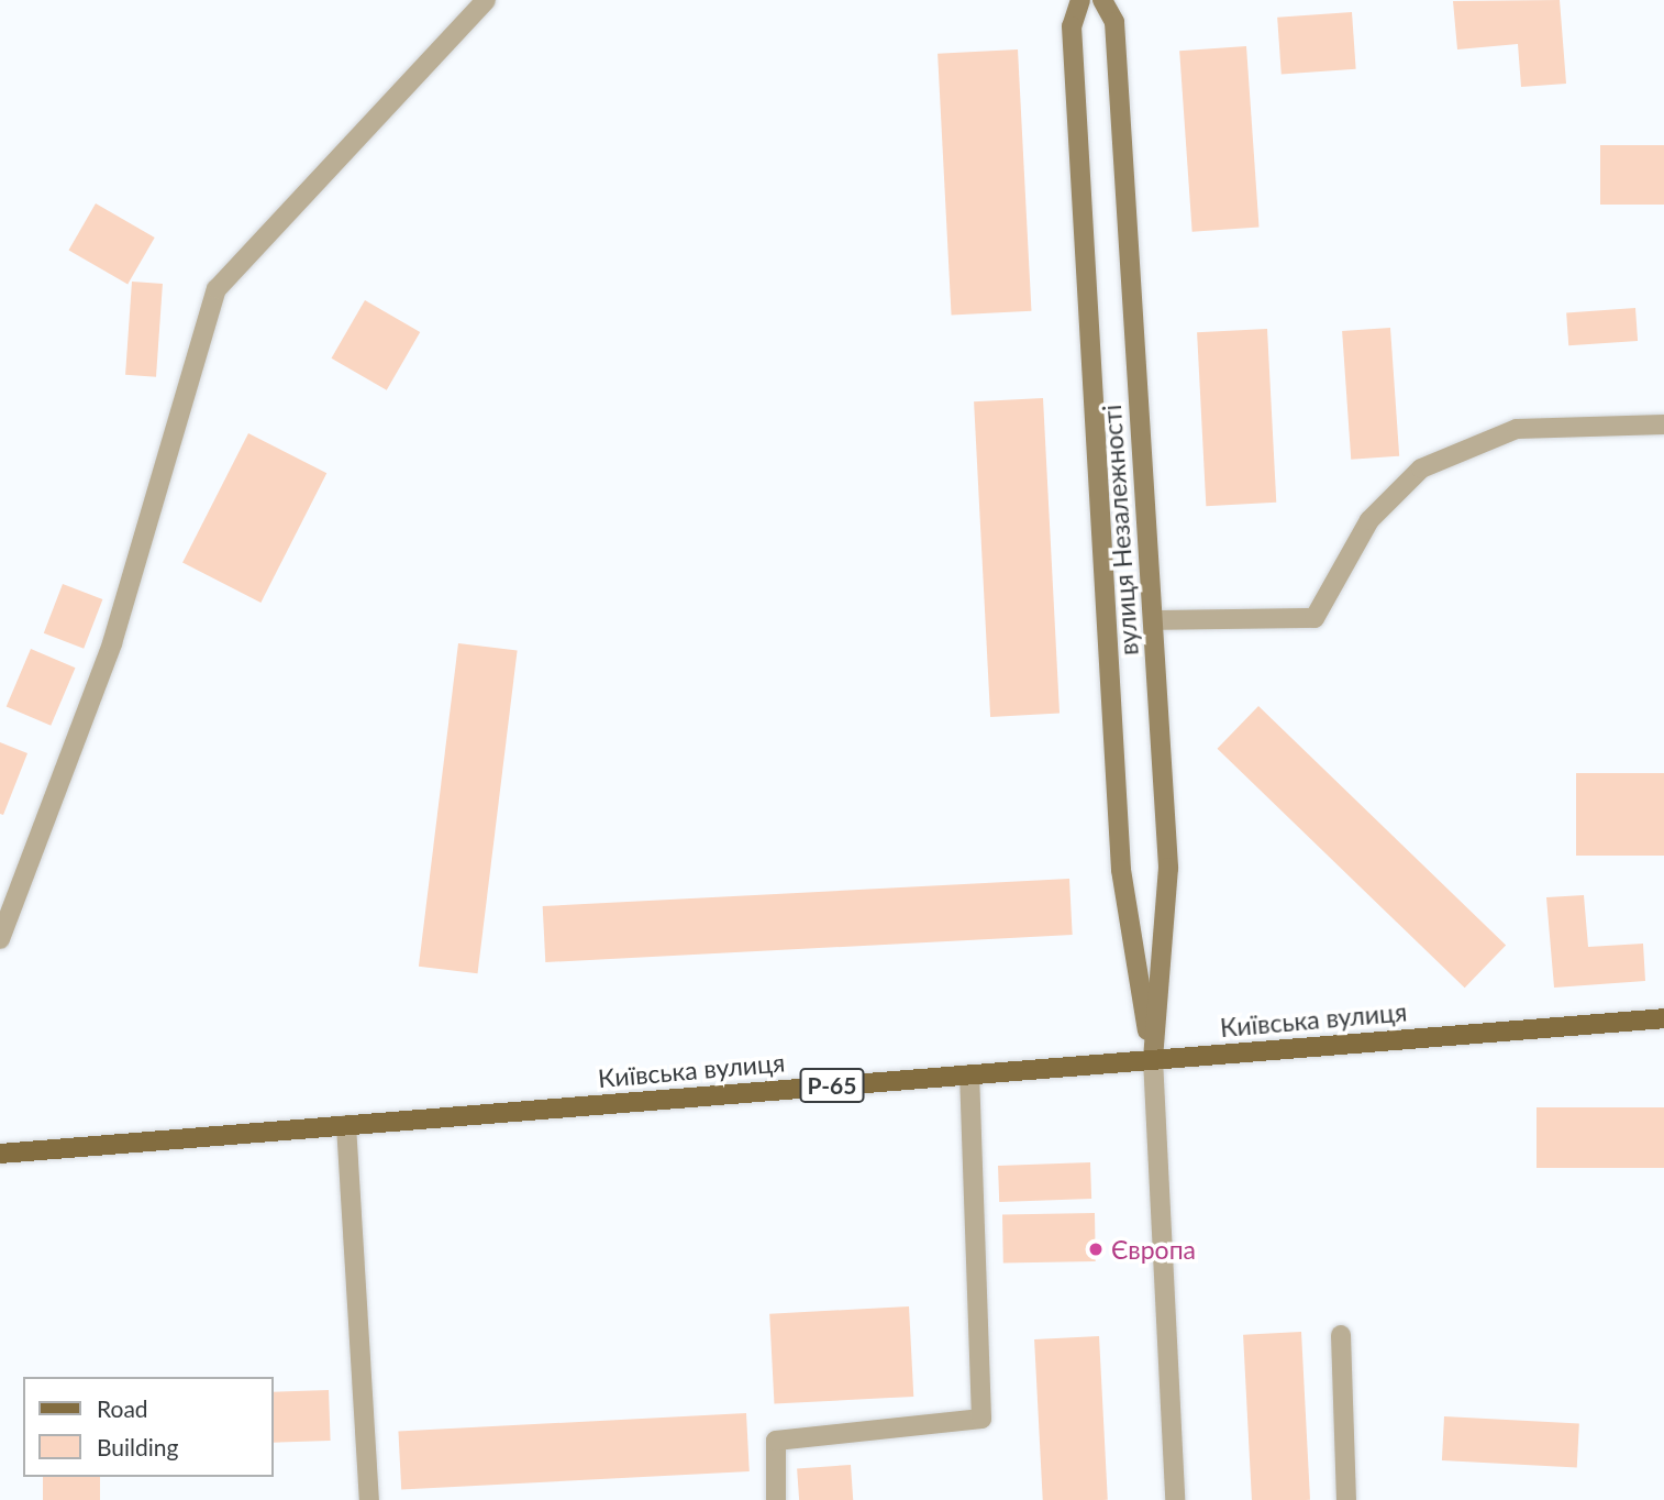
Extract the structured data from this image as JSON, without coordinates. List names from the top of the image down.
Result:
{
  "streets": {
    "main road": ["Київська вулиця", "Р-65"],
    "street": ["вулиця Незалежності"]
  },
  "crossings": [
    ["вулиця Незалежності", "Київська вулиця"]
  ],
  "places": ["Європа"],
  "legend": ["Road", "Building"]
}
